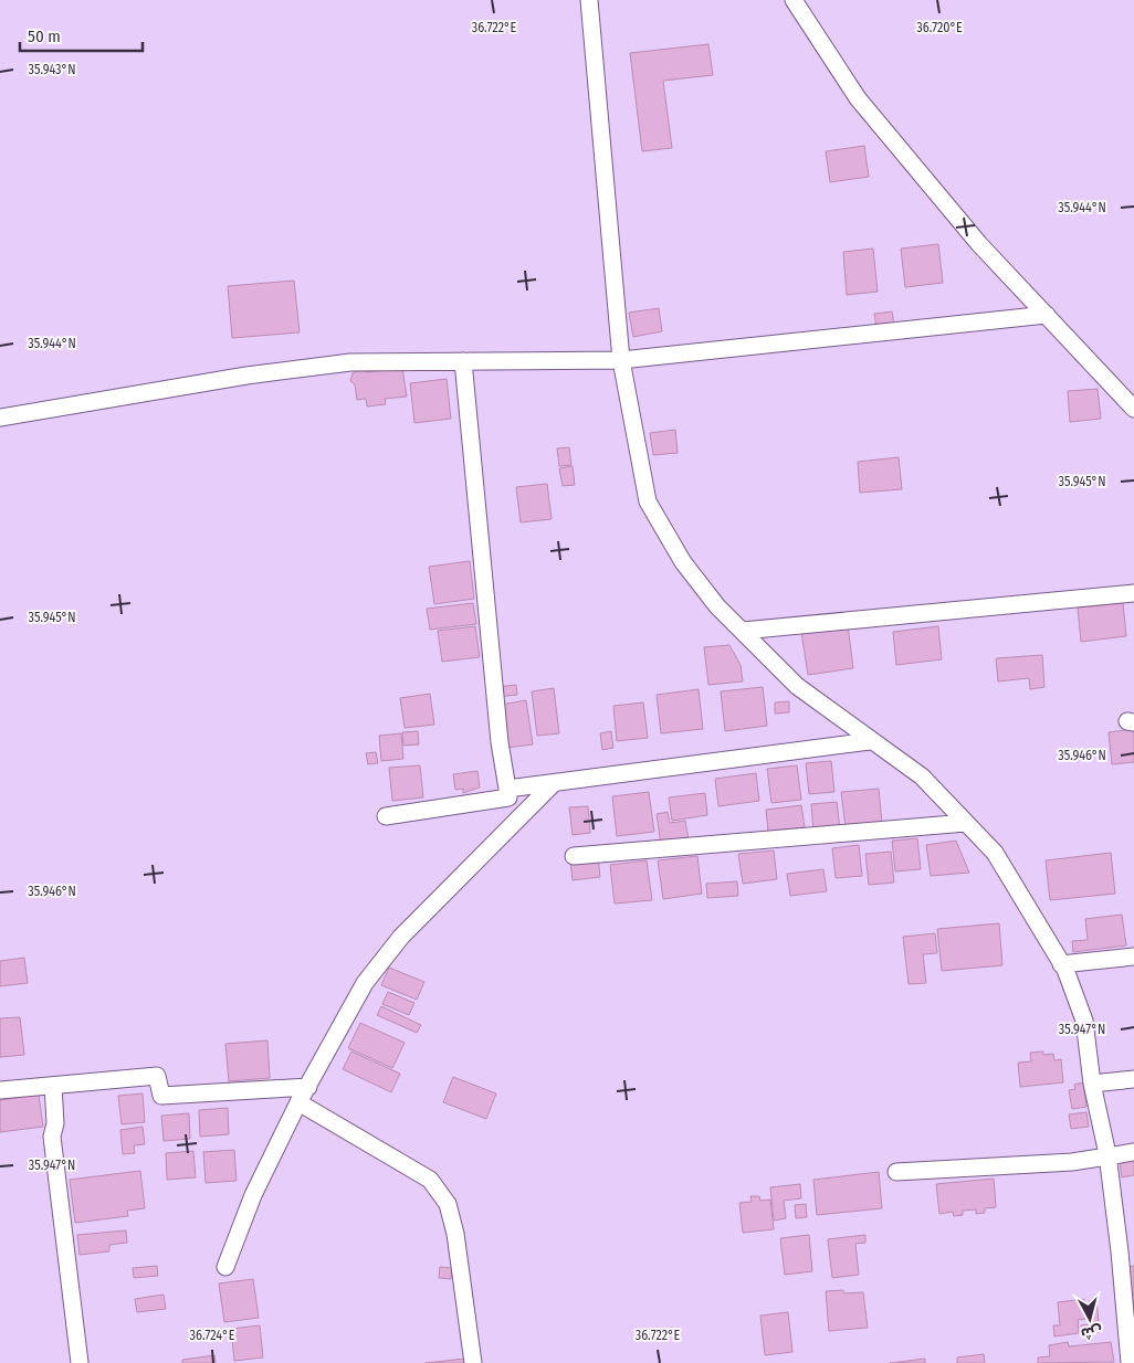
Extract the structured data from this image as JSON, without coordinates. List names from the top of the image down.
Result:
{
  "scale_bar": "50 m",
  "north": "bottom",
  "coordinates": [
    "36.722°E",
    "36.720°E",
    "35.943°N",
    "35.944°N",
    "35.945°N",
    "35.946°N",
    "35.947°N",
    "36.724°E"
  ]
}
